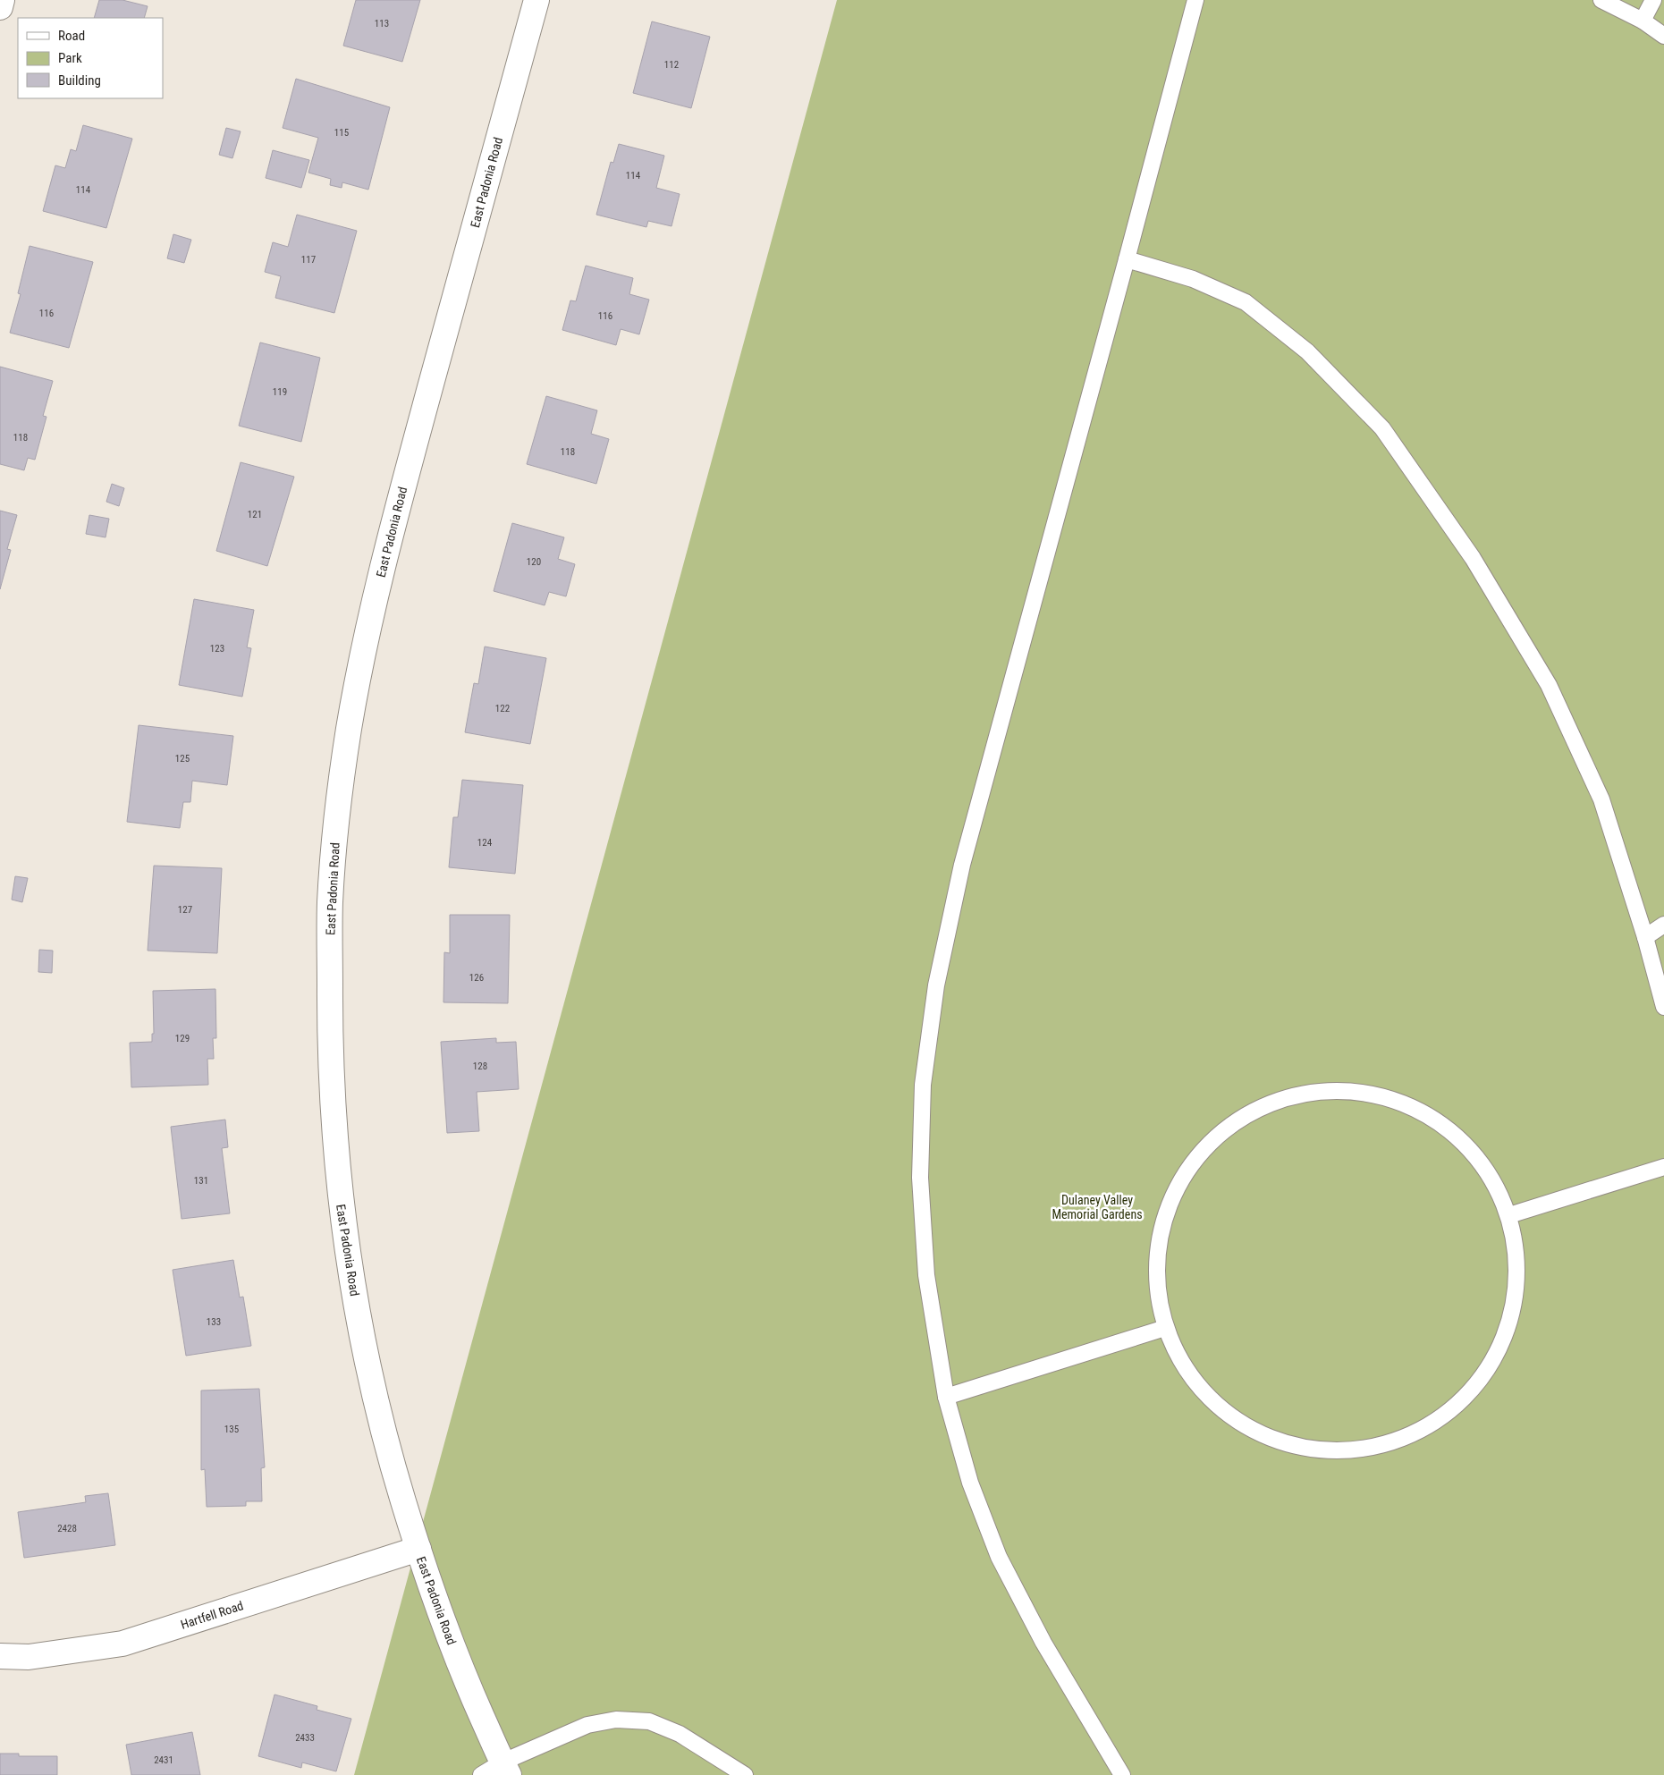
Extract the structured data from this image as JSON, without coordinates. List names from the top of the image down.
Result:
{
  "streets": {
    "street": ["East Padonia Road", "Hartfell Road"]
  },
  "crossings": [
    ["East Padonia Road", "Hartfell Road"]
  ],
  "parks": ["Dulaney Valley Memorial Gardens"],
  "house_numbers": [
    "113",
    "112",
    "115",
    "114",
    "114",
    "117",
    "116",
    "116",
    "119",
    "118",
    "118",
    "121",
    "120",
    "123",
    "122",
    "125",
    "124",
    "127",
    "126",
    "129",
    "128",
    "131",
    "133",
    "135",
    "2428",
    "2433",
    "2431"
  ],
  "legend": ["Road", "Park", "Building"]
}
